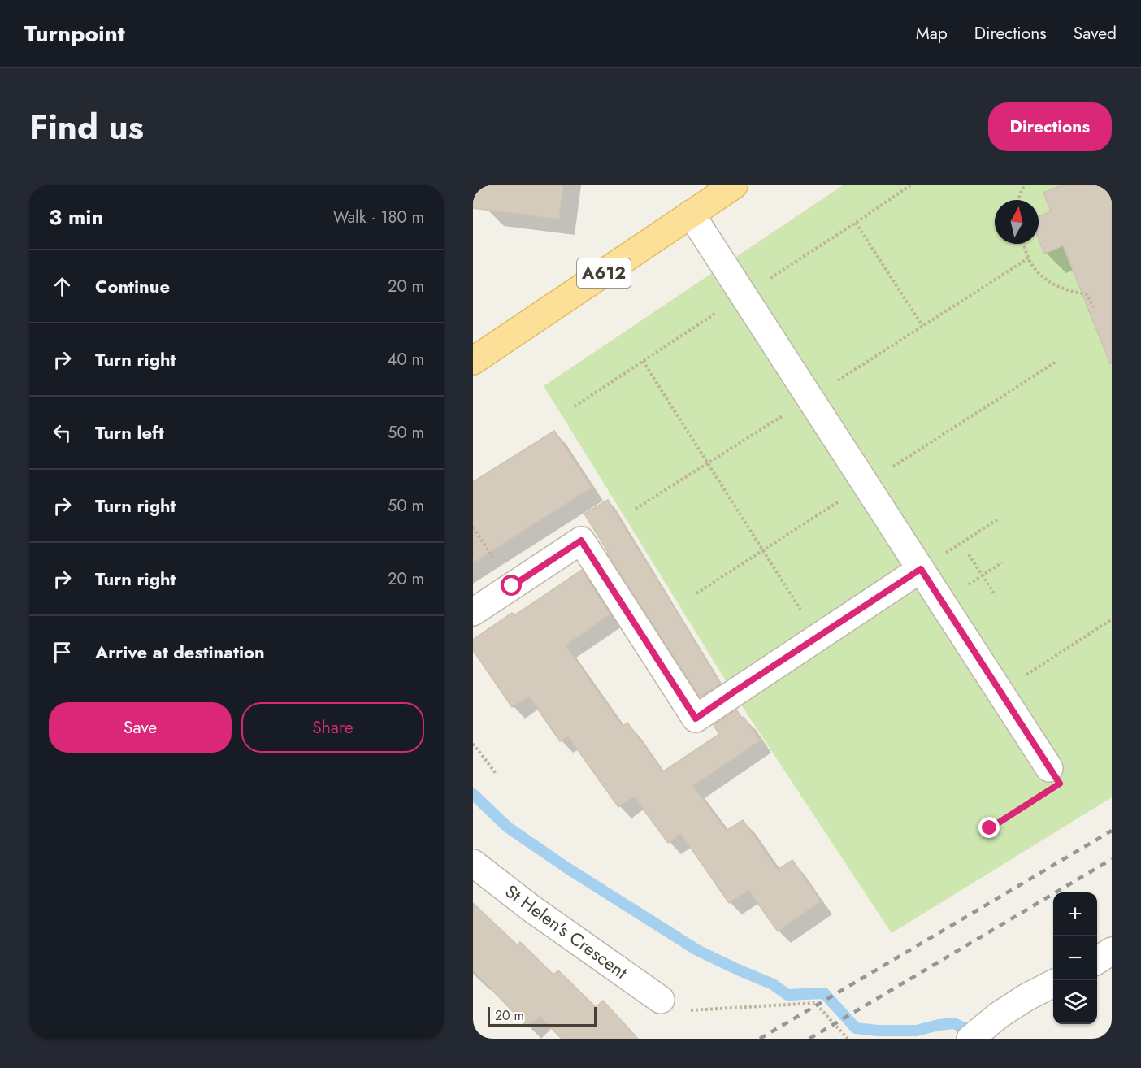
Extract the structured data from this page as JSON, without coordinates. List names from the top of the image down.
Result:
{
  "streets": {
    "main road": ["A612"],
    "street": ["St Helen's Crescent"]
  },
  "scale_bar": "20 m",
  "north": "top",
  "page": {
    "header": "Turnpoint",
    "nav": ["Map", "Directions", "Saved"],
    "title": "Find us",
    "buttons": [
      "Directions",
      ["Save", "Share"]
    ],
    "heading": ["3 min", "Walk · 180 m"],
    "list": [
      ["Continue", "20 m"],
      ["Turn right", "40 m"],
      ["Turn left", "50 m"],
      ["Turn right", "50 m"],
      ["Turn right", "20 m"],
      "Arrive at destination"
    ],
    "map_buttons": ["+", "−"],
    "scale": "20 m"
  }
}
